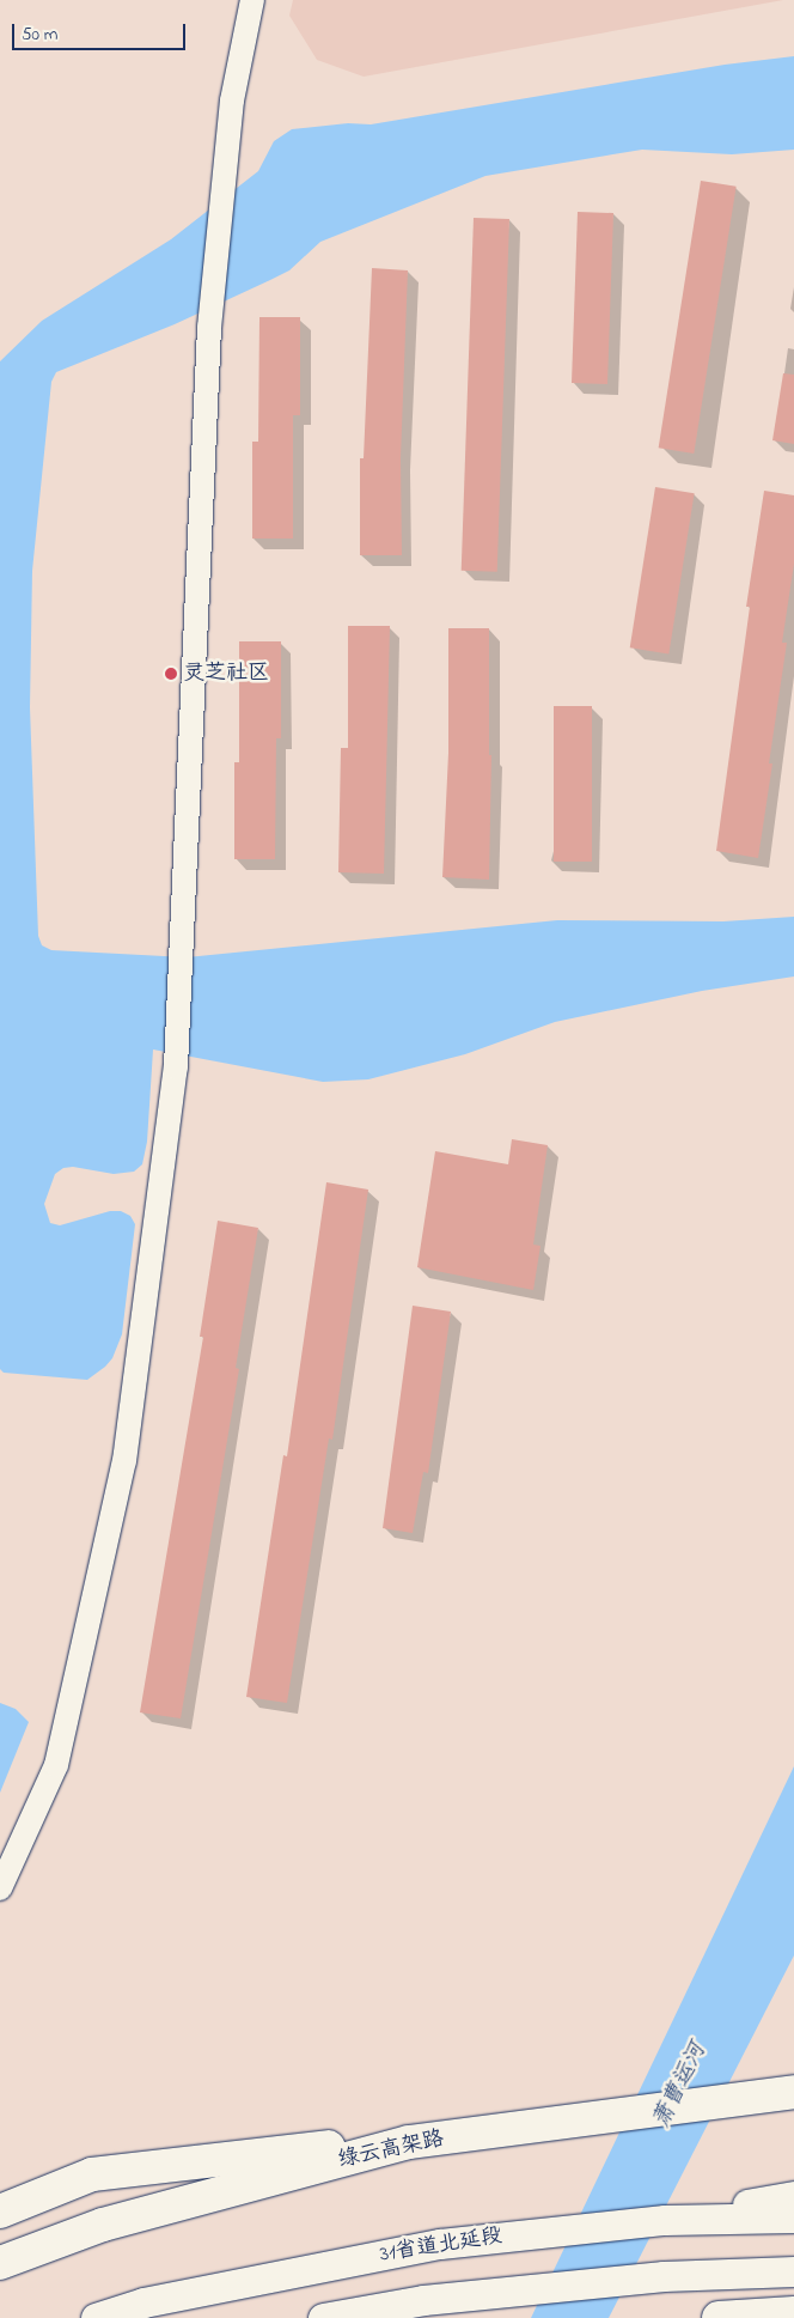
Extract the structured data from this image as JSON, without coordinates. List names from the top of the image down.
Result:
{
  "streets": {
    "highway": ["绿云高架路"],
    "main road": ["31省道北延段"]
  },
  "water": ["萧曹运河"],
  "places": ["灵芝社区"],
  "scale_bar": "50 m"
}
